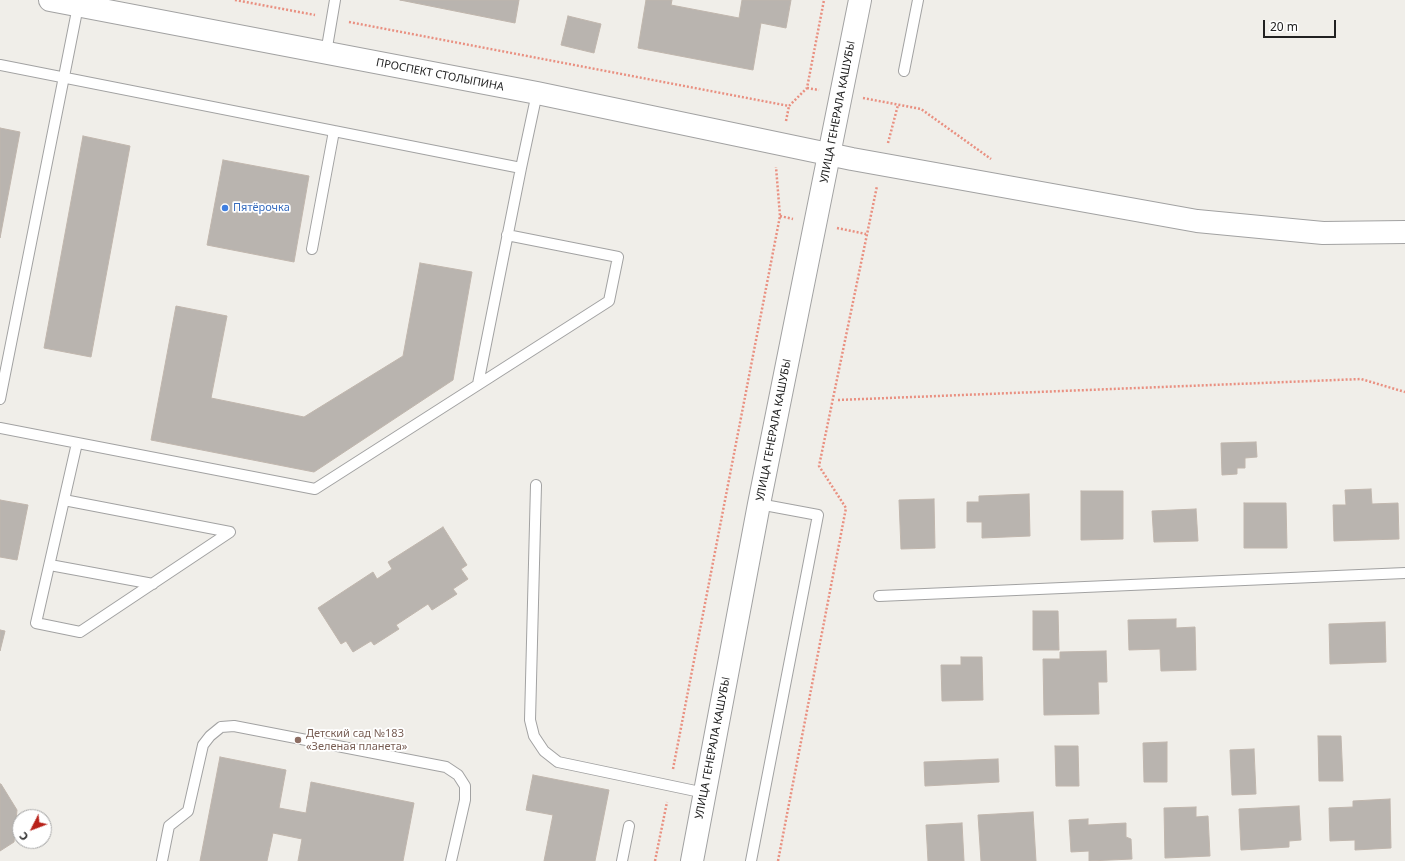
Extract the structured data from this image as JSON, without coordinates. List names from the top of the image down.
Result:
{
  "streets": {
    "street": ["ПРОСПЕКТ СТОЛЫПИНА", "УЛИЦА ГЕНЕРАЛА КАШУБЫ"]
  },
  "crossings": [
    ["ПРОСПЕКТ СТОЛЫПИНА", "УЛИЦА ГЕНЕРАЛА КАШУБЫ"]
  ],
  "places": ["Пятёрочка", "Детский сад №183 «Зеленая планета»"],
  "scale_bar": "20 m",
  "north": "bottom left"
}
